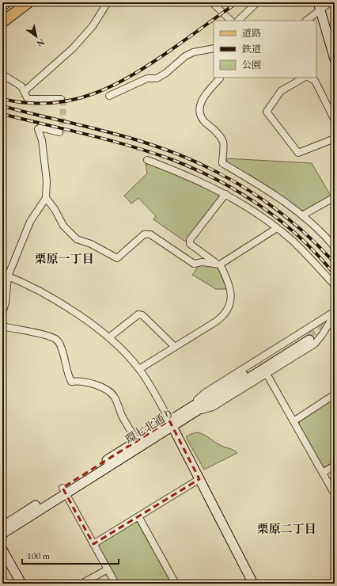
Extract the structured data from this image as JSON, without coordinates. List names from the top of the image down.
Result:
{
  "streets": {
    "street": ["環七北通り"]
  },
  "districts": ["栗原一丁目", "栗原二丁目"],
  "legend": ["道路", "鉄道", "公園"],
  "scale_bar": "100 m",
  "north": "bottom right"
}
